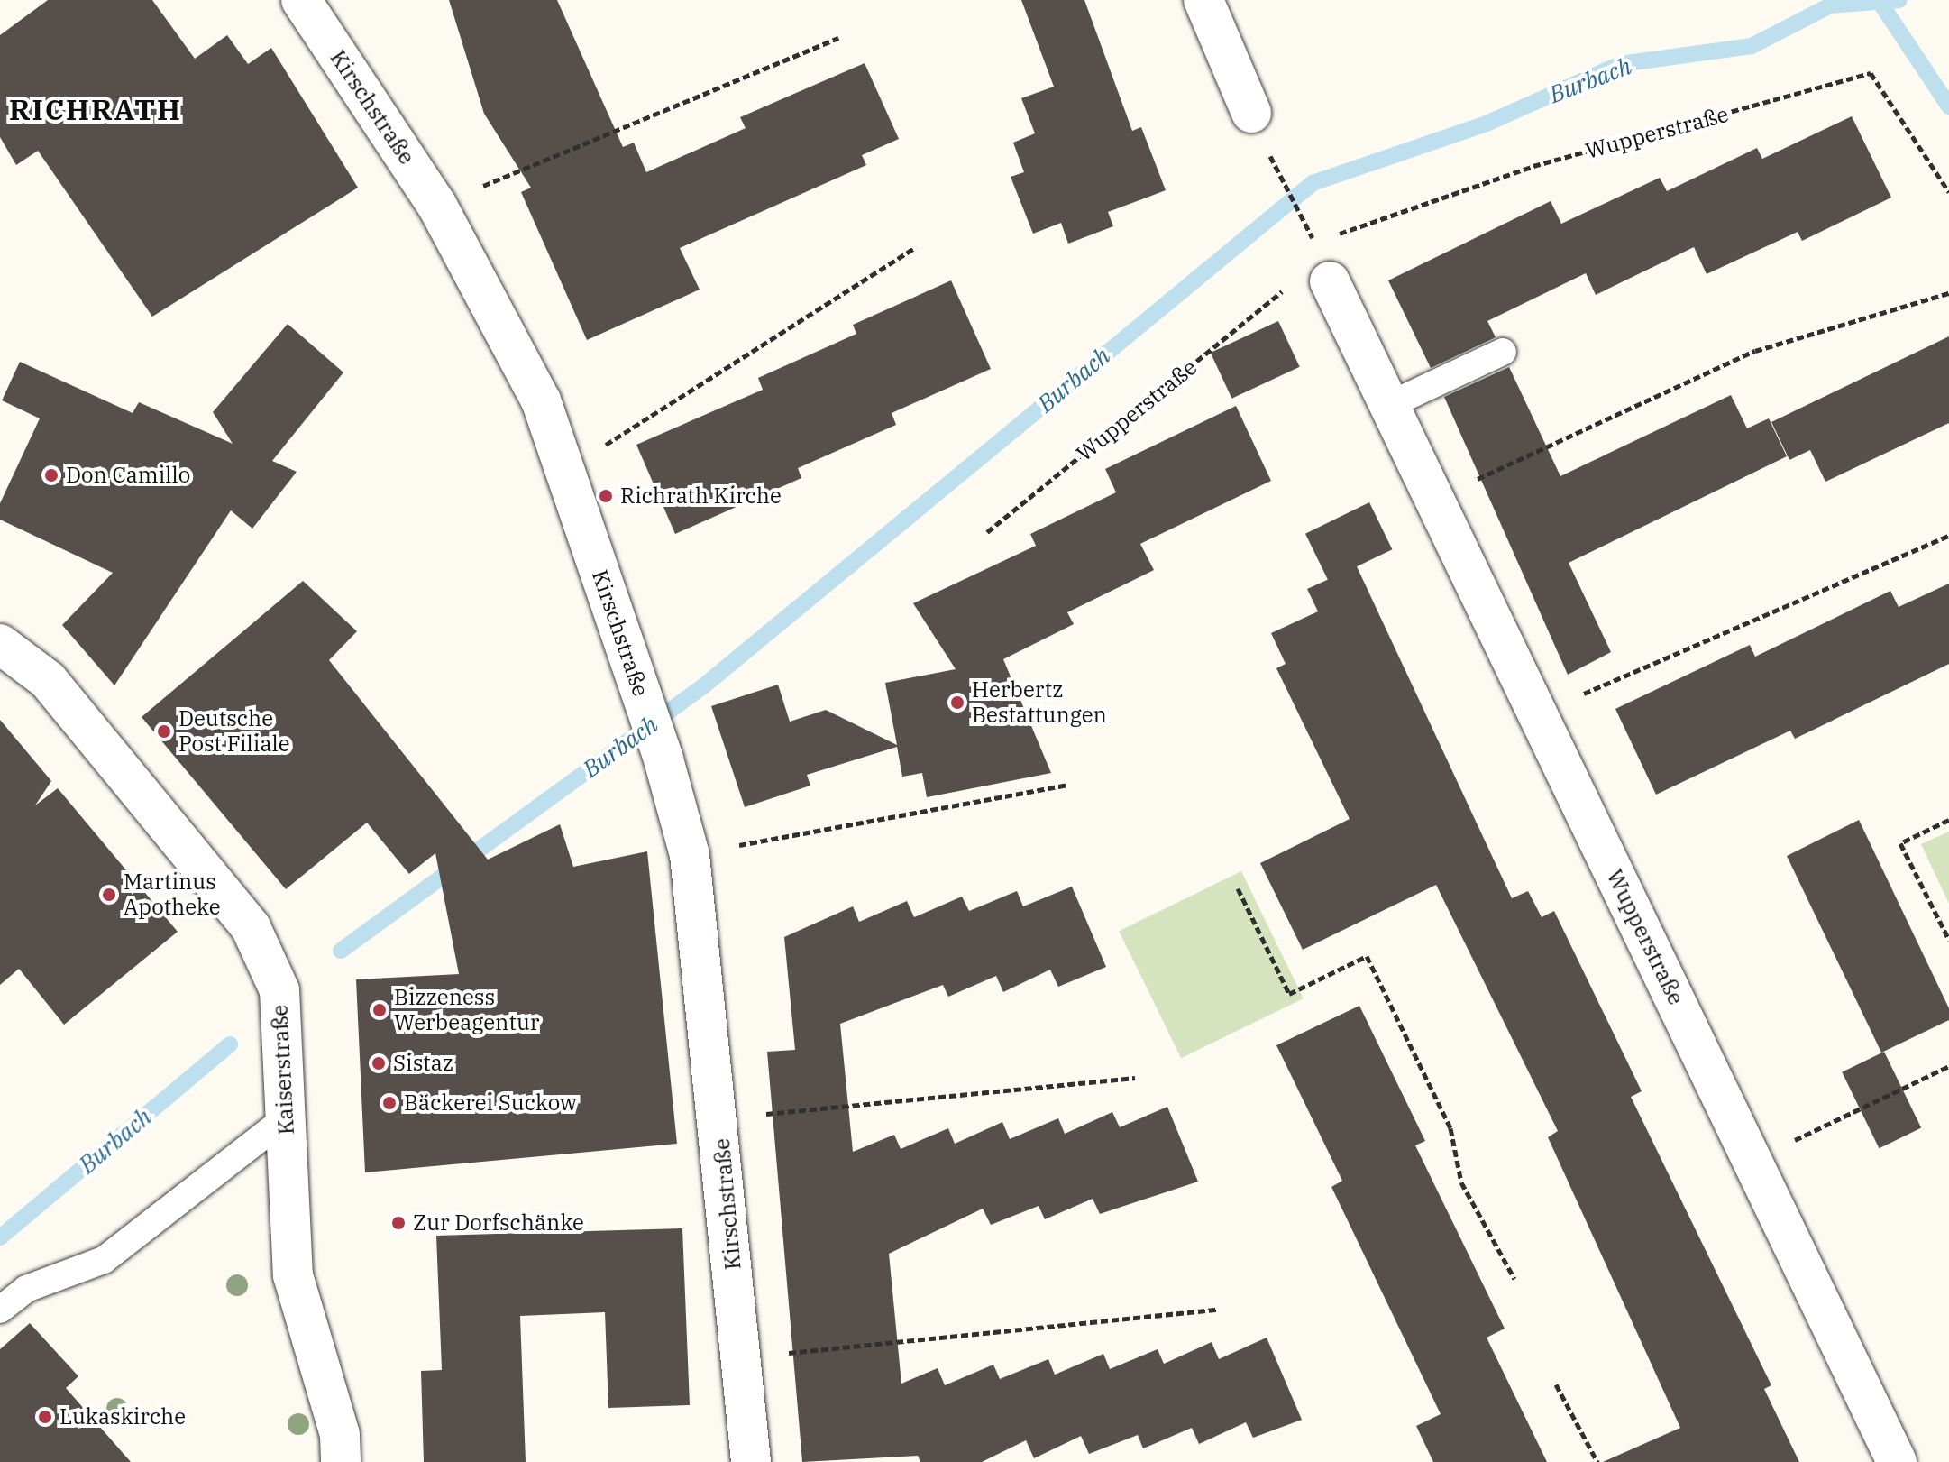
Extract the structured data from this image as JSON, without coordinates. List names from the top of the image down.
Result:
{
  "streets": {
    "street": ["Kirschstraße", "Wupperstraße", "Kaiserstraße"]
  },
  "districts": ["RICHRATH"],
  "water": ["Burbach"],
  "places": [
    "Don Camillo",
    "Richrath Kirche",
    "Herbertz Bestattungen",
    "Deutsche Post Filiale",
    "Martinus Apotheke",
    "Bizzeness Werbeagentur",
    "Sistaz",
    "Bäckerei Suckow",
    "Zur Dorfschänke",
    "Lukaskirche"
  ]
}
